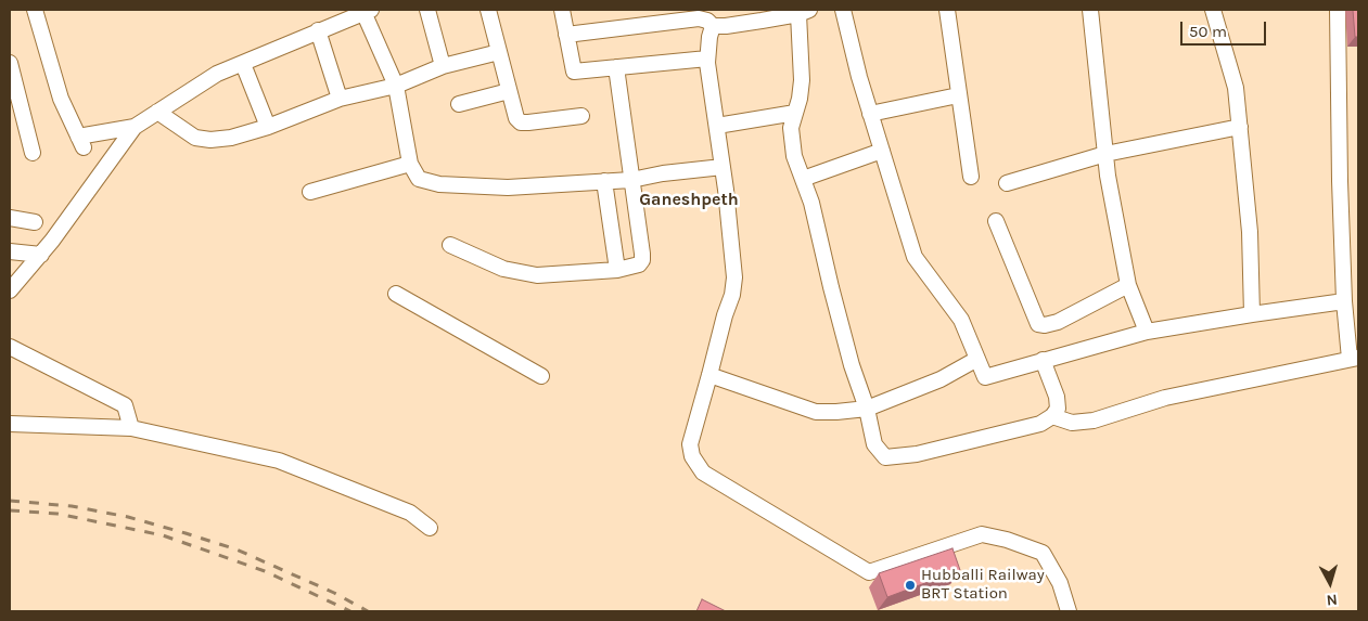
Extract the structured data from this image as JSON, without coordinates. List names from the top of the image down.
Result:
{
  "districts": ["Ganeshpeth"],
  "places": ["Hubballi Railway BRT Station"],
  "scale_bar": "50 m",
  "north": "bottom"
}
